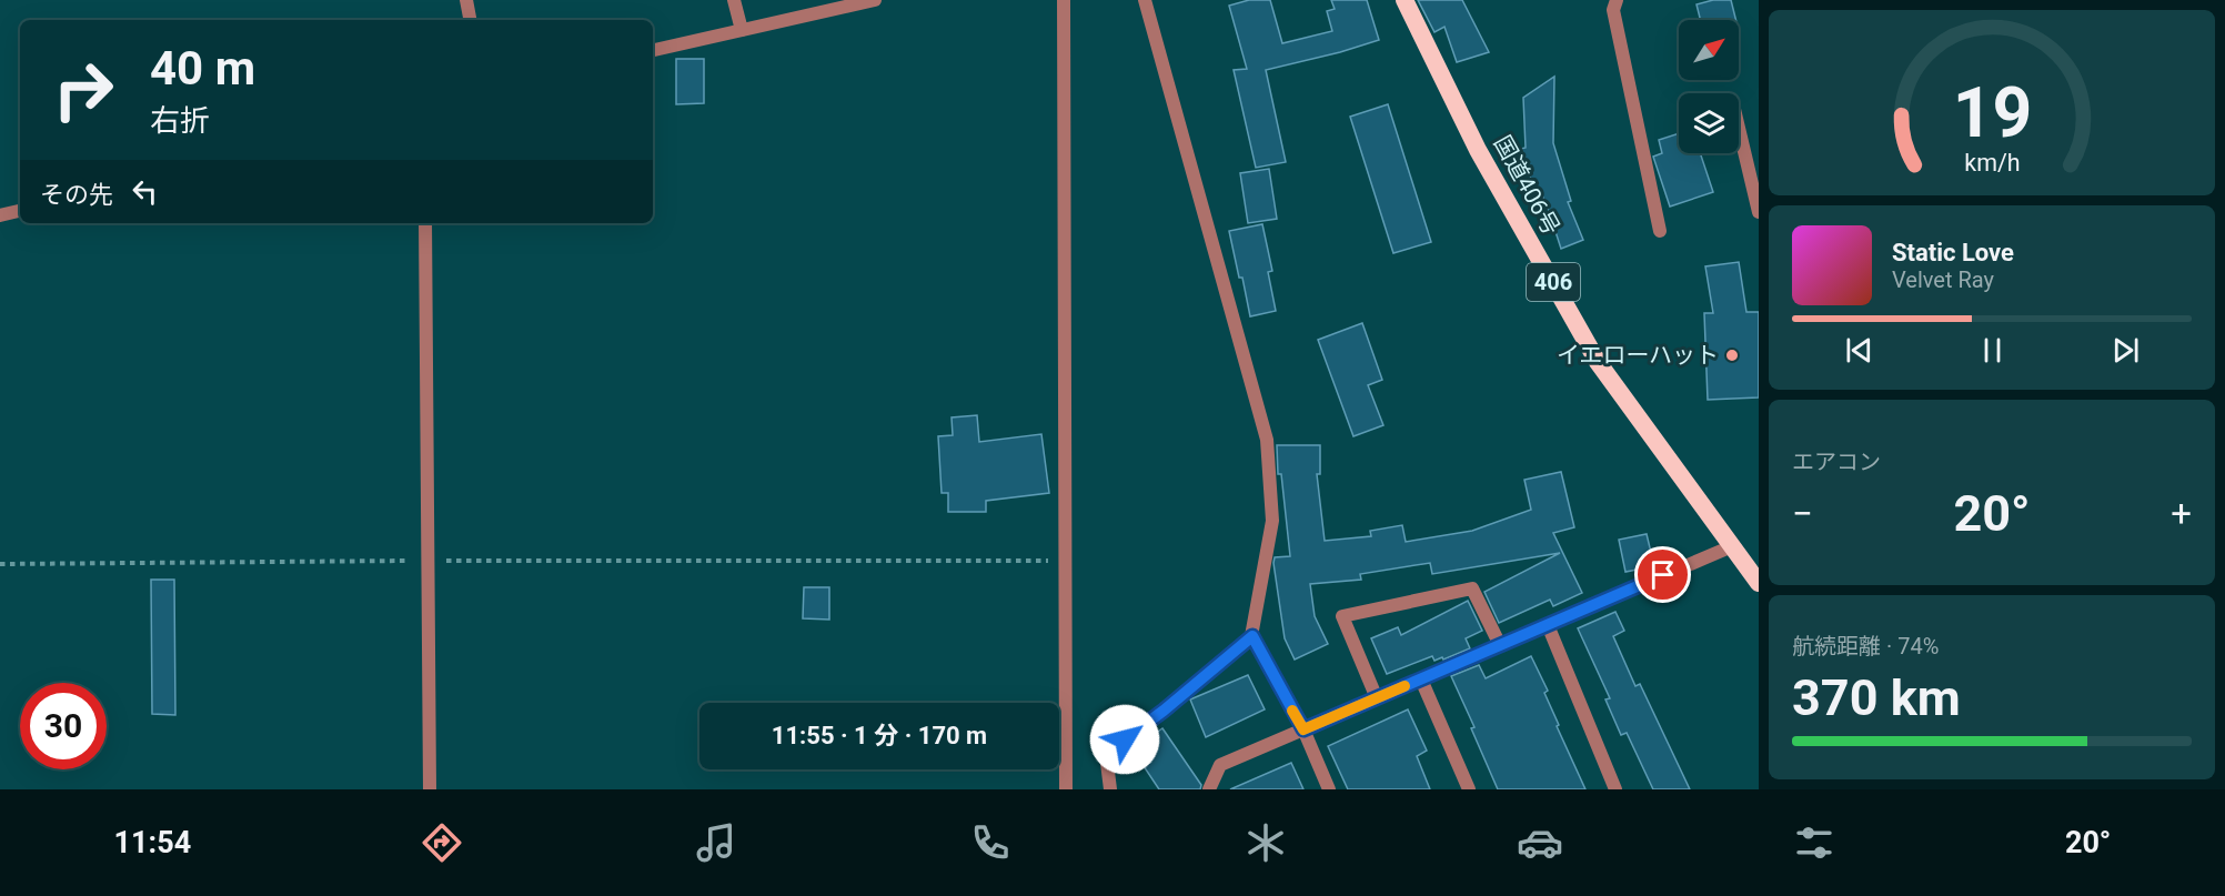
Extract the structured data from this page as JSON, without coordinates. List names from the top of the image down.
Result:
{
  "streets": {
    "highway": ["国道406号", "406"]
  },
  "places": ["イエローハット"],
  "north": "top right",
  "page": {
    "turn": ["40 m", "右折"],
    "then": "その先",
    "song": ["Static Love", "Velvet Ray"],
    "tile": [
      "エアコン",
      ["航続距離 · 74%", "370 km"]
    ],
    "heat": ["−", "20°", "+"],
    "limit": "30",
    "trip": "11:55 · 1 分 · 170 m",
    "tabs": ["11:54", "20°"],
    "gauge": ["19", "km/h"]
  }
}
